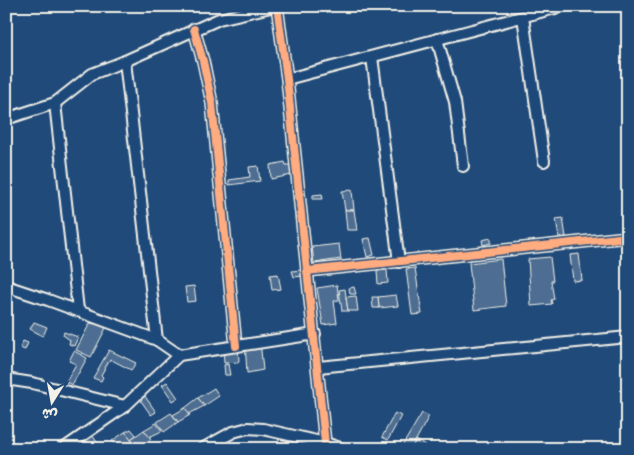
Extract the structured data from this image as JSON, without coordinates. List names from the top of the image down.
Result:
{
  "north": "bottom"
}
